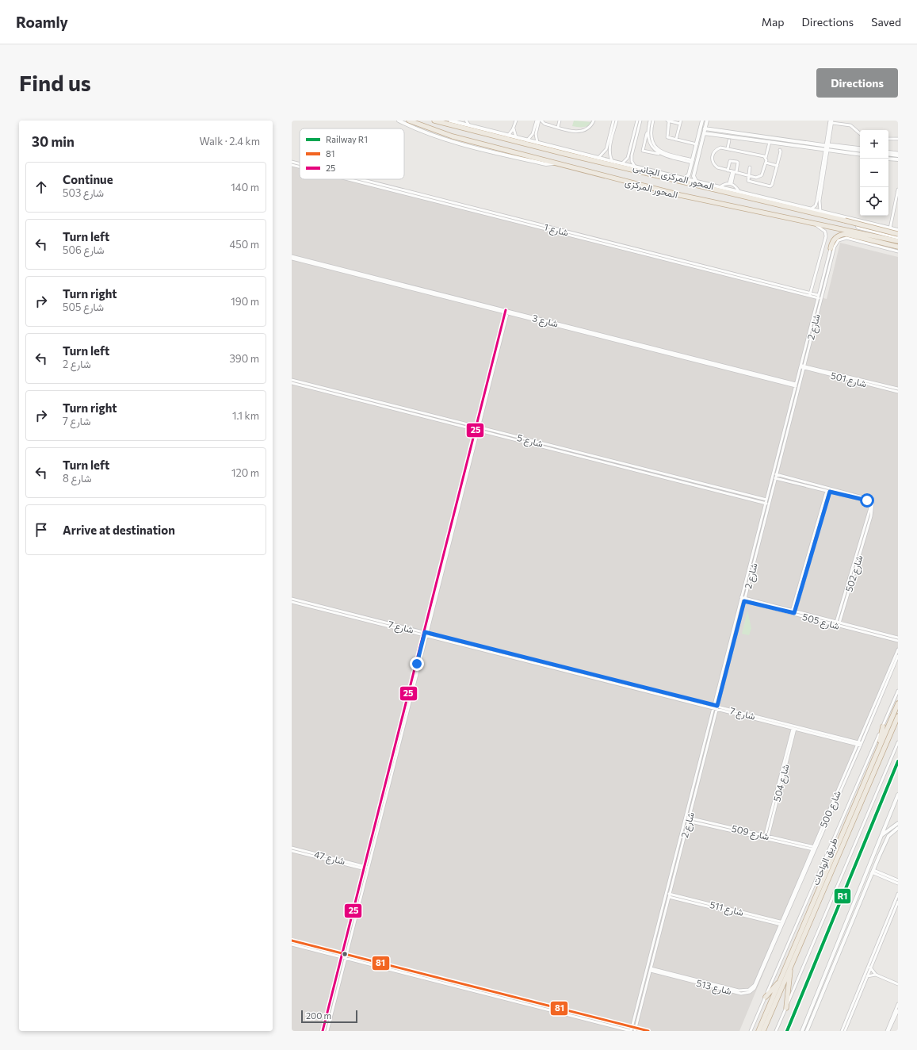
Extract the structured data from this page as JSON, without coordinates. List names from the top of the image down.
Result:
{
  "streets": {
    "highway": ["المحور المركزى", "طريق الواحات"],
    "street": [
      "المحور المركزى الجانبى",
      "شارع 1",
      "شارع 3",
      "شارع 2",
      "شارع 501",
      "شارع 5",
      "شارع 502",
      "شارع 505",
      "شارع 7",
      "شارع 504",
      "شارع 500",
      "شارع 509",
      "شارع 47",
      "شارع 511",
      "شارع 513"
    ]
  },
  "crossings": [
    ["المحور المركزى الجانبى", "المحور المركزى"],
    ["شارع 1", "شارع 2"],
    ["شارع 3", "شارع 2"],
    ["شارع 2", "شارع 501"],
    ["شارع 2", "شارع 5"],
    ["شارع 2", "شارع 505"],
    ["شارع 2", "شارع 7"],
    ["شارع 2", "شارع 509"],
    ["شارع 2", "شارع 511"],
    ["شارع 2", "شارع 513"],
    ["شارع 502", "شارع 505"],
    ["شارع 7", "شارع 504"],
    ["شارع 7", "شارع 500"],
    ["شارع 504", "شارع 509"],
    ["شارع 500", "شارع 509"],
    ["شارع 500", "شارع 511"],
    ["شارع 500", "شارع 513"]
  ],
  "lines": ["transit line 25", "rail line R1", "transit line 81"],
  "legend": ["Railway R1", "81", "25"],
  "scale_bar": "200 m",
  "page": {
    "header": "Roamly",
    "nav": ["Map", "Directions", "Saved"],
    "buttons": "Directions",
    "title": "Find us",
    "heading": ["30 min", "Walk · 2.4 km"],
    "map_buttons": ["+", "−"],
    "list": [
      ["Continue", "شارع 503", "140 m"],
      ["Turn left", "شارع 506", "450 m"],
      ["Turn right", "شارع 505", "190 m"],
      ["Turn left", "شارع 2", "390 m"],
      ["Turn right", "شارع 7", "1.1 km"],
      ["Turn left", "شارع 8", "120 m"],
      "Arrive at destination"
    ],
    "scale": "200 m"
  }
}
